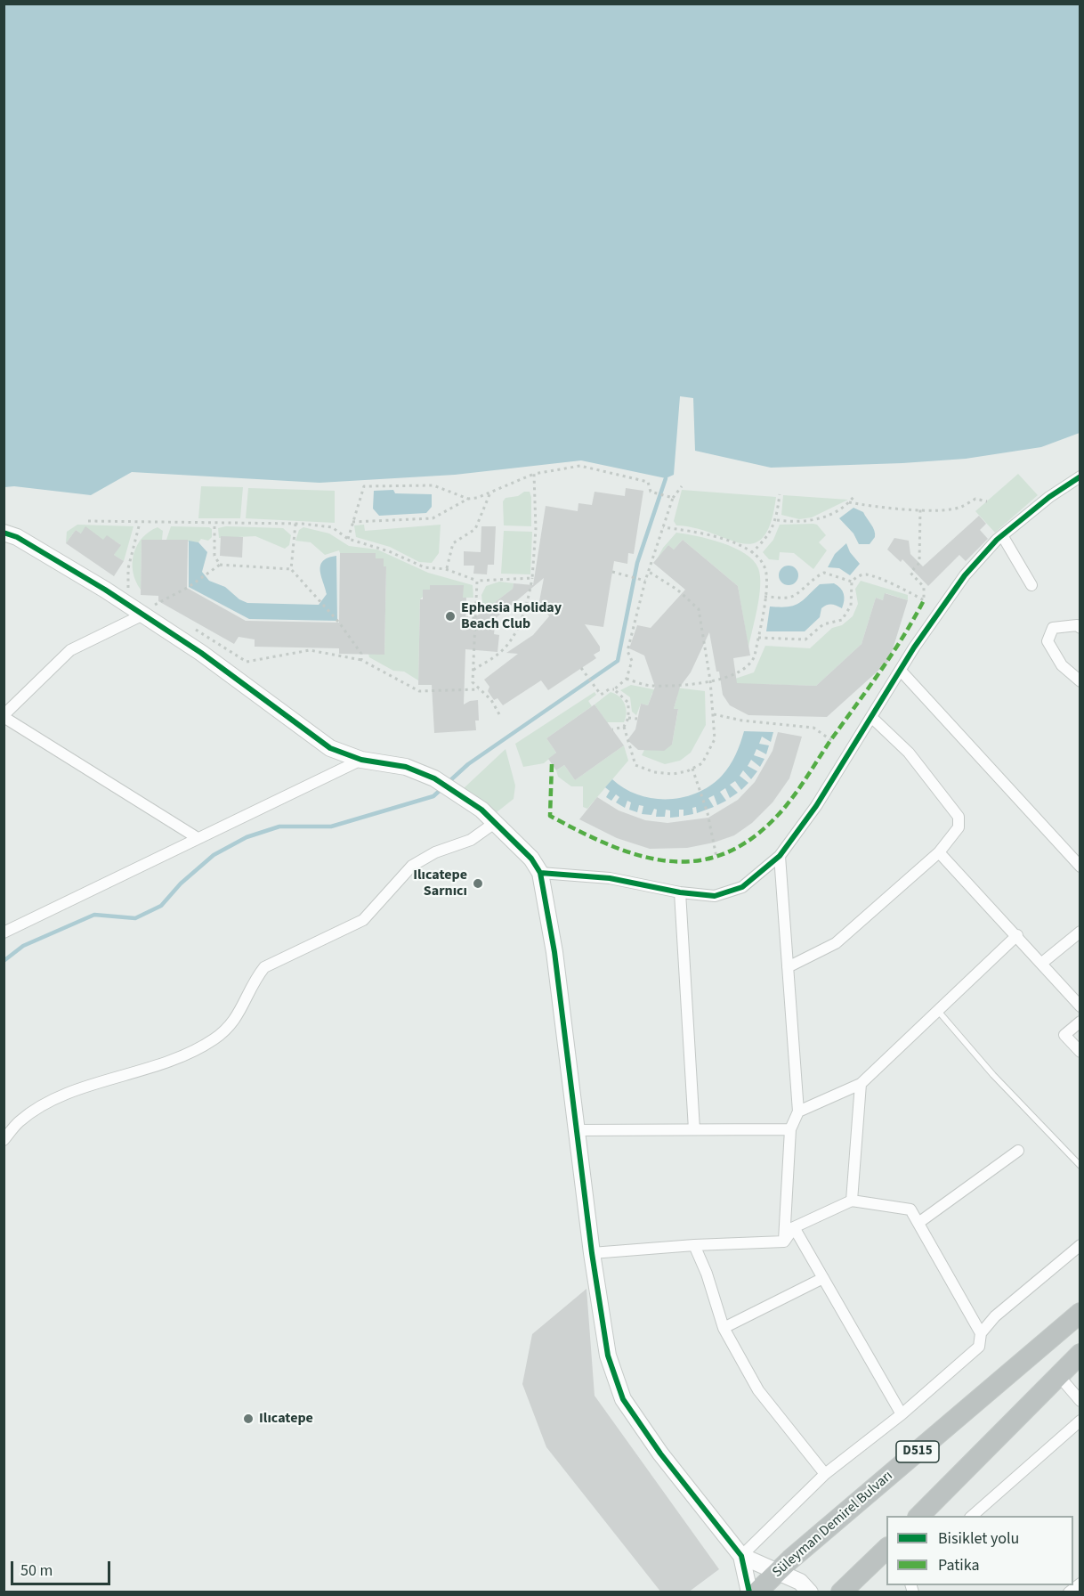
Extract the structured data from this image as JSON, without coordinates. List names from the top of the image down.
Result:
{
  "streets": {
    "highway": ["D515", "Süleyman Demirel Bulvarı"]
  },
  "places": ["Ephesia Holiday Beach Club", "Ilıcatepe Sarnıcı", "Ilıcatepe"],
  "legend": ["Bisiklet yolu", "Patika"],
  "scale_bar": "50 m"
}
